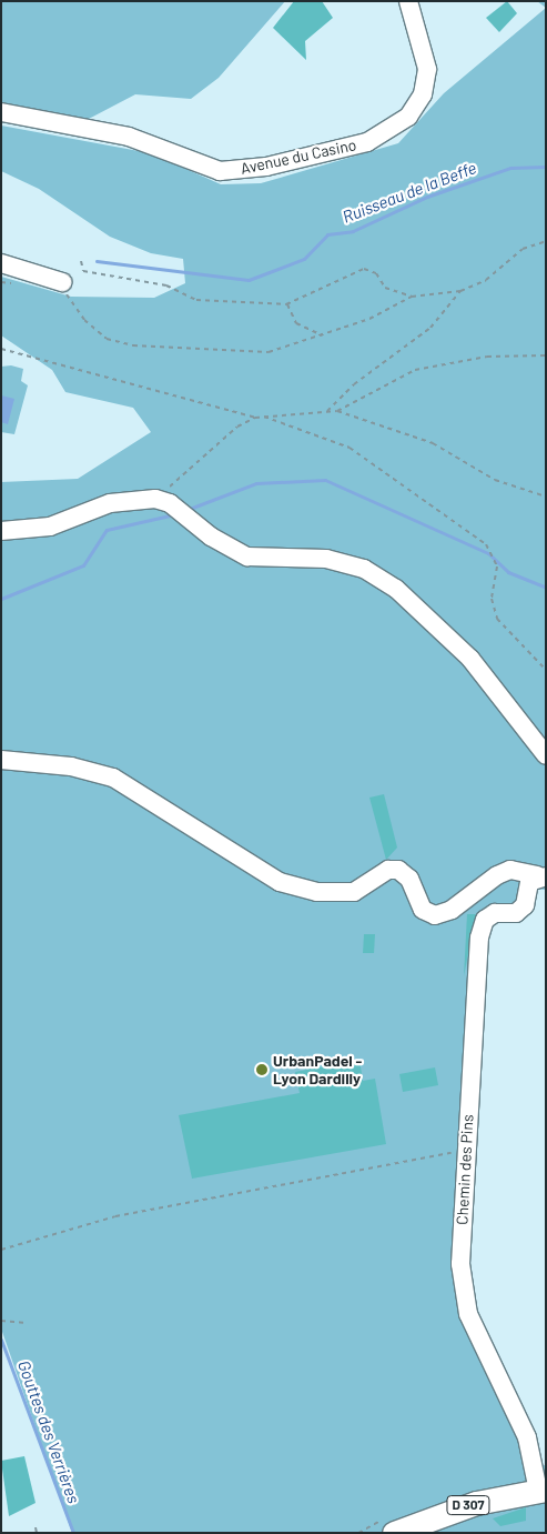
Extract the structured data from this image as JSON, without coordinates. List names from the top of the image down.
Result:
{
  "streets": {
    "main road": ["D 307"],
    "street": ["Avenue du Casino", "Chemin des Pins"]
  },
  "crossings": [
    ["Chemin des Pins", "D 307"]
  ],
  "water": ["Ruisseau de la Beffe", "Gouttes des Verrières"],
  "places": ["UrbanPadel - Lyon Dardilly"]
}
